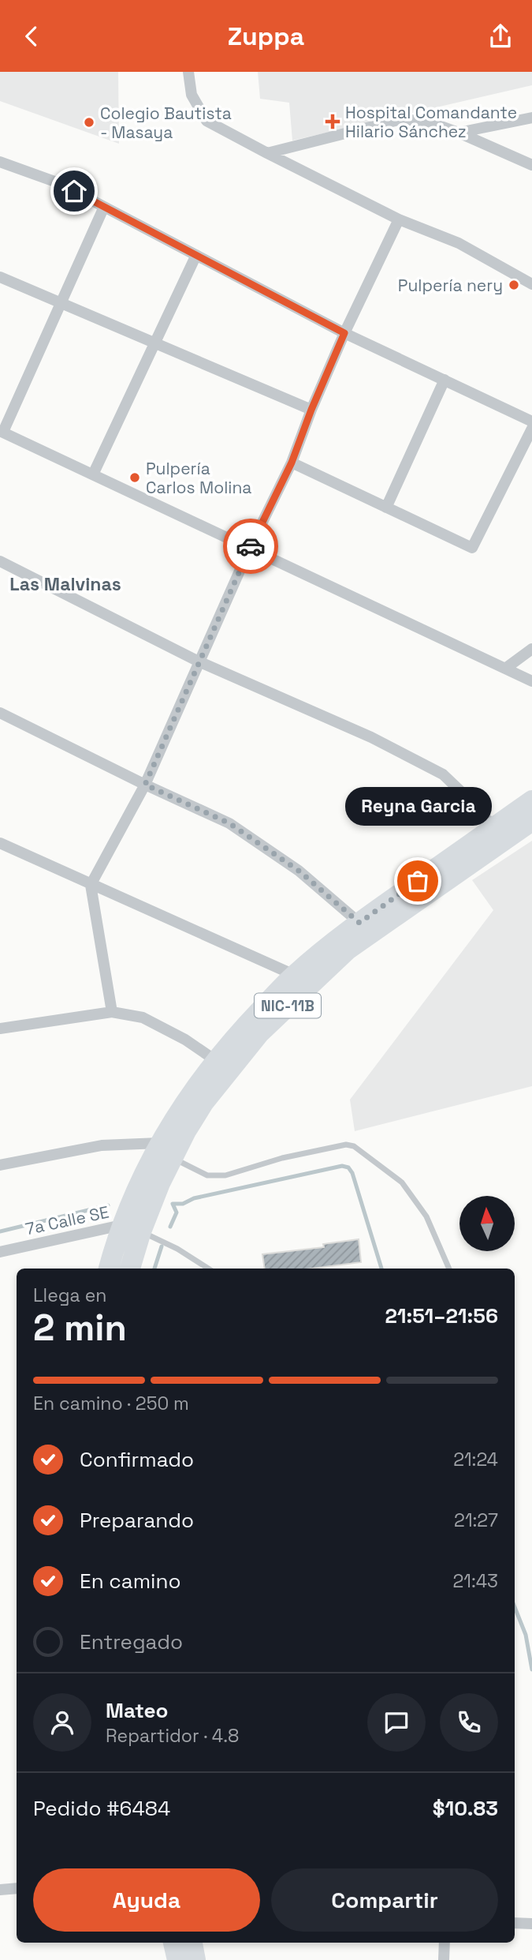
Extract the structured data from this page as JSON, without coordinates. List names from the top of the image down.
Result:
{
  "streets": {
    "highway": ["NIC-11B"],
    "street": ["7a Calle SE"]
  },
  "crossings": [
    ["NIC-11B", "7a Calle SE"]
  ],
  "districts": ["Las Malvinas"],
  "places": {
    "health": ["Hospital Comandante Hilario Sánchez"],
    "other": [
      "Colegio Bautista - Masaya",
      "Pulpería nery",
      "Pulpería Carlos Molina",
      "Reyna Garcia"
    ]
  },
  "north": "top",
  "page": {
    "header": "Zuppa",
    "bubble": "Reyna Garcia",
    "heading": ["2 min", "Llega en", "21:51–21:56"],
    "panel": [
      "Mateo",
      "Repartidor · 4.8",
      "Pedido #6484",
      "$10.83"
    ],
    "bar": "En camino · 250 m",
    "list": [
      ["Confirmado", "21:24"],
      ["Preparando", "21:27"],
      ["En camino", "21:43"],
      "Entregado"
    ],
    "buttons": ["Ayuda", "Compartir"]
  }
}
